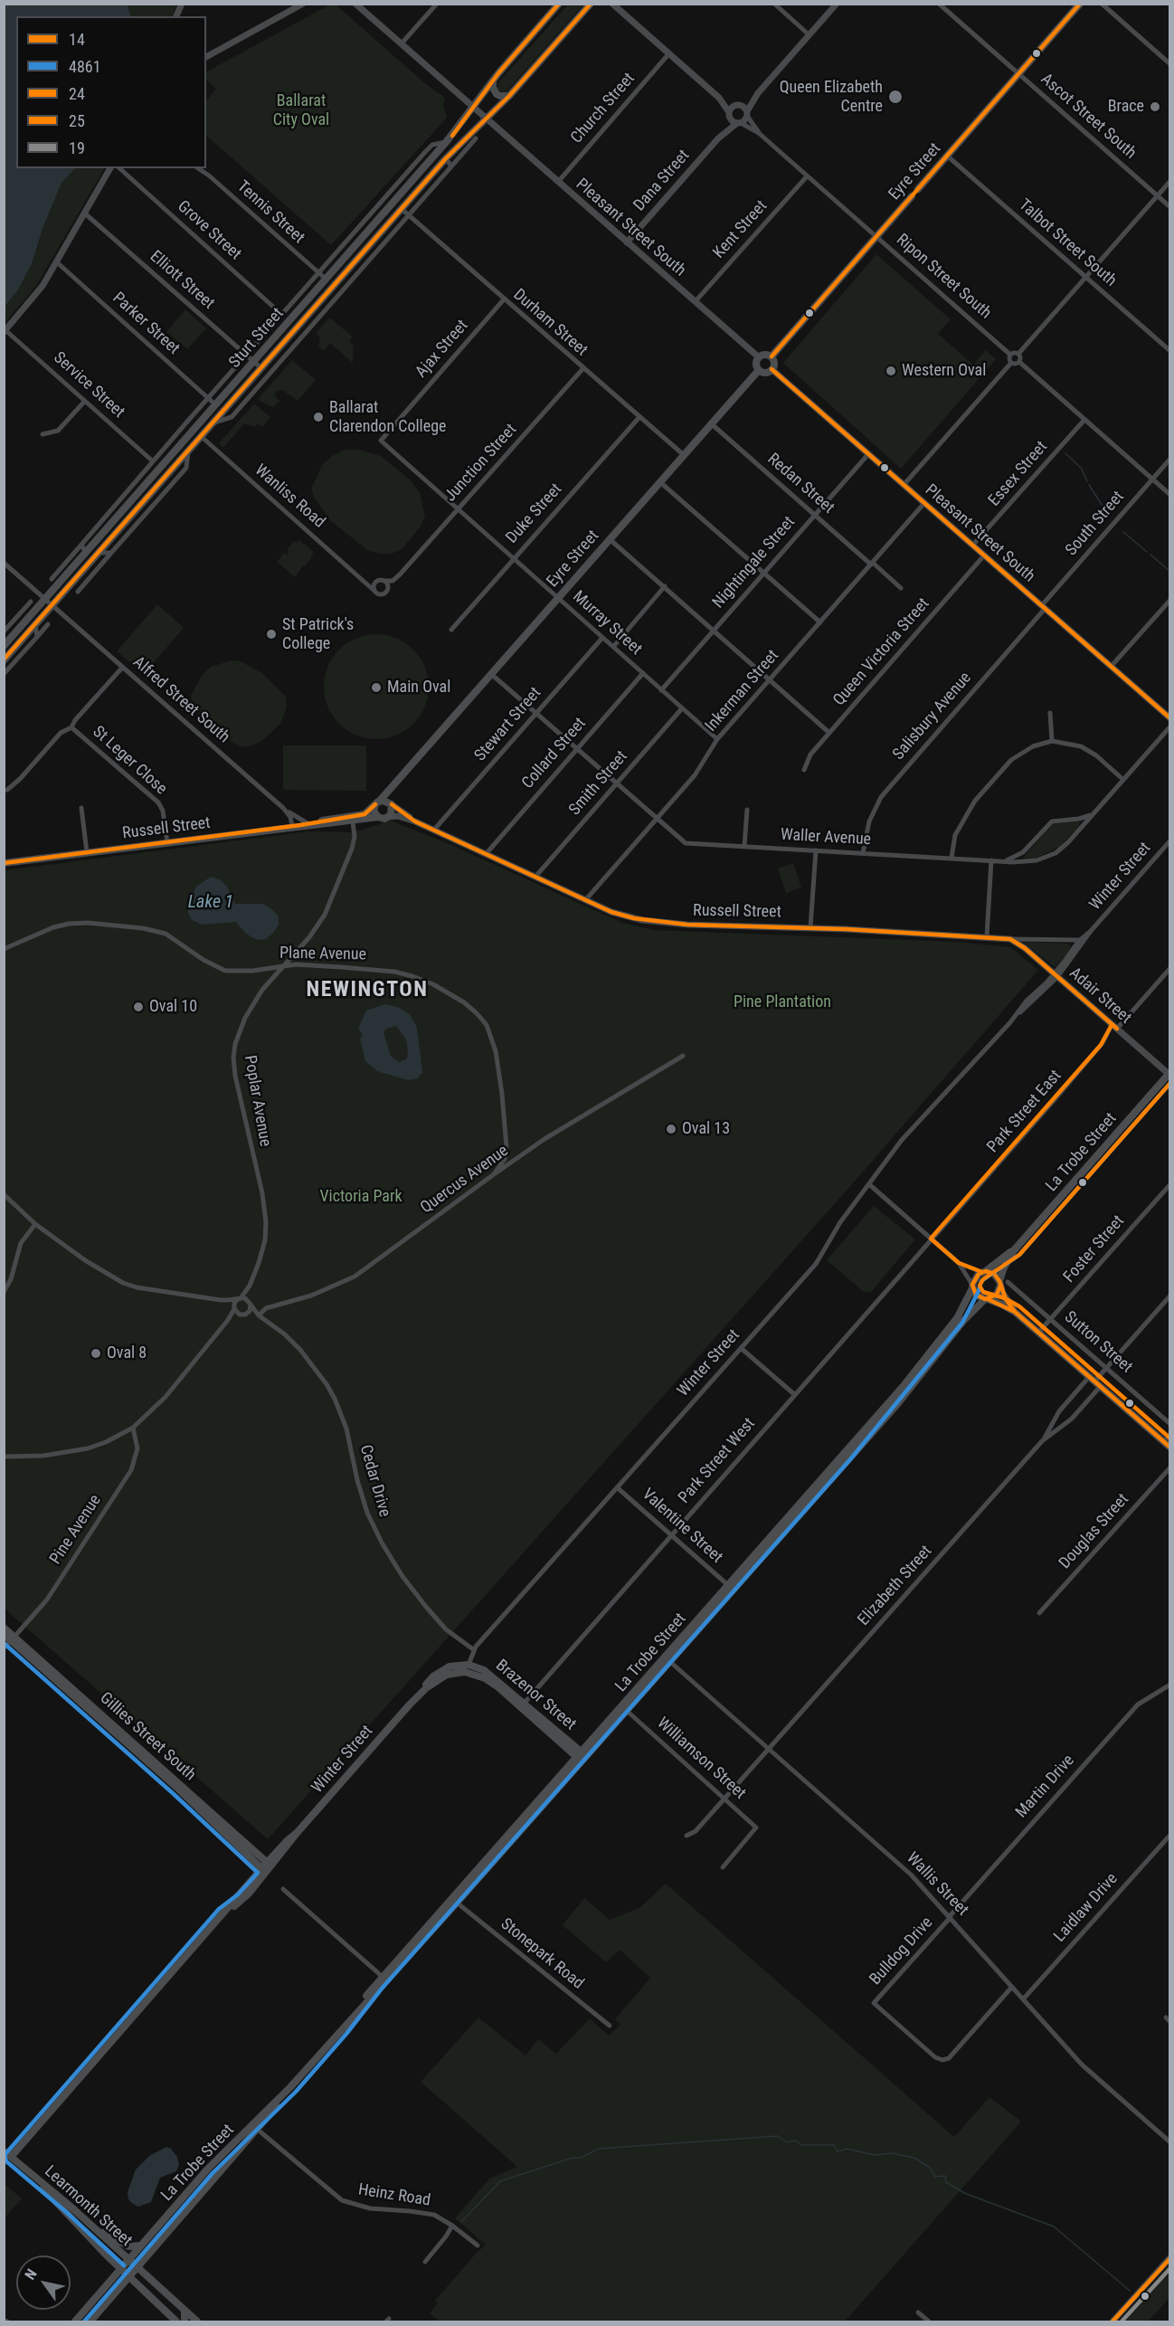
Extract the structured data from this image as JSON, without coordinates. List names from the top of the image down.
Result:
{
  "streets": {
    "main road": [
      "Eyre Street",
      "Sturt Street",
      "Russell Street",
      "Winter Street",
      "La Trobe Street",
      "Sutton Street",
      "Brazenor Street",
      "Gillies Street South",
      "Learmonth Street"
    ],
    "street": [
      "Church Street",
      "Ascot Street South",
      "Dana Street",
      "Tennis Street",
      "Pleasant Street South",
      "Kent Street",
      "Grove Street",
      "Talbot Street South",
      "Ripon Street South",
      "Elliott Street",
      "Durham Street",
      "Parker Street",
      "Ajax Street",
      "Service Street",
      "Junction Street",
      "Essex Street",
      "Redan Street",
      "Wanliss Road",
      "Duke Street",
      "South Street",
      "Nightingale Street",
      "Murray Street",
      "Queen Victoria Street",
      "Inkerman Street",
      "Alfred Street South",
      "Salisbury Avenue",
      "Stewart Street",
      "Collard Street",
      "St Leger Close",
      "Smith Street",
      "Waller Avenue",
      "Plane Avenue",
      "Adair Street",
      "Poplar Avenue",
      "Park Street East",
      "Quercus Avenue",
      "Foster Street",
      "Park Street West",
      "Cedar Drive",
      "Valentine Street",
      "Pine Avenue",
      "Douglas Street",
      "Elizabeth Street",
      "Williamson Street",
      "Martin Drive",
      "Wallis Street",
      "Laidlaw Drive",
      "Bulldog Drive",
      "Stonepark Road",
      "Heinz Road"
    ]
  },
  "crossings": [
    ["Church Street", "Pleasant Street South"],
    ["Ascot Street South", "Eyre Street"],
    ["Eyre Street", "Pleasant Street South"],
    ["Eyre Street", "Talbot Street South"],
    ["Eyre Street", "Ripon Street South"],
    ["Eyre Street", "Durham Street"],
    ["Eyre Street", "Redan Street"],
    ["Eyre Street", "Murray Street"],
    ["Eyre Street", "Russell Street"],
    ["Eyre Street", "Waller Avenue"],
    ["Dana Street", "Pleasant Street South"],
    ["Dana Street", "Ripon Street South"],
    ["Tennis Street", "Sturt Street"],
    ["Pleasant Street South", "Kent Street"],
    ["Pleasant Street South", "Sturt Street"],
    ["Pleasant Street South", "Essex Street"],
    ["Pleasant Street South", "South Street"],
    ["Pleasant Street South", "Nightingale Street"],
    ["Pleasant Street South", "Queen Victoria Street"],
    ["Pleasant Street South", "Inkerman Street"],
    ["Pleasant Street South", "Salisbury Avenue"],
    ["Kent Street", "Ripon Street South"],
    ["Grove Street", "Sturt Street"],
    ["Elliott Street", "Sturt Street"],
    ["Durham Street", "Sturt Street"],
    ["Durham Street", "Ajax Street"],
    ["Durham Street", "Junction Street"],
    ["Durham Street", "Duke Street"],
    ["Parker Street", "Sturt Street"],
    ["Sturt Street", "Service Street"],
    ["Sturt Street", "Wanliss Road"],
    ["Sturt Street", "Alfred Street South"],
    ["Ajax Street", "Murray Street"],
    ["Junction Street", "Wanliss Road"],
    ["Junction Street", "Murray Street"],
    ["Redan Street", "Nightingale Street"],
    ["Redan Street", "Inkerman Street"],
    ["Duke Street", "Murray Street"],
    ["South Street", "Salisbury Avenue"],
    ["Nightingale Street", "Murray Street"],
    ["Murray Street", "Inkerman Street"],
    ["Murray Street", "Stewart Street"],
    ["Murray Street", "Collard Street"],
    ["Murray Street", "Smith Street"],
    ["Inkerman Street", "Russell Street"],
    ["Inkerman Street", "Waller Avenue"],
    ["Alfred Street South", "Russell Street"],
    ["Salisbury Avenue", "Waller Avenue"],
    ["Stewart Street", "Russell Street"],
    ["Stewart Street", "Waller Avenue"],
    ["Collard Street", "Russell Street"],
    ["Collard Street", "Waller Avenue"],
    ["St Leger Close", "Russell Street"],
    ["Smith Street", "Russell Street"],
    ["Smith Street", "Waller Avenue"],
    ["Russell Street", "Winter Street"],
    ["Russell Street", "Adair Street"],
    ["Russell Street", "Poplar Avenue"],
    ["Winter Street", "Adair Street"],
    ["Winter Street", "Cedar Drive"],
    ["Winter Street", "Valentine Street"],
    ["Winter Street", "Brazenor Street"],
    ["Winter Street", "Gillies Street South"],
    ["Winter Street", "Learmonth Street"],
    ["Plane Avenue", "Poplar Avenue"],
    ["Plane Avenue", "Quercus Avenue"],
    ["Adair Street", "Park Street East"],
    ["Adair Street", "La Trobe Street"],
    ["Poplar Avenue", "Cedar Drive"],
    ["Park Street East", "Park Street West"],
    ["La Trobe Street", "Sutton Street"],
    ["La Trobe Street", "Valentine Street"],
    ["La Trobe Street", "Brazenor Street"],
    ["La Trobe Street", "Williamson Street"],
    ["La Trobe Street", "Wallis Street"],
    ["La Trobe Street", "Stonepark Road"],
    ["La Trobe Street", "Heinz Road"],
    ["La Trobe Street", "Learmonth Street"],
    ["Quercus Avenue", "Cedar Drive"],
    ["Foster Street", "Sutton Street"],
    ["Sutton Street", "Elizabeth Street"],
    ["Park Street West", "Valentine Street"],
    ["Park Street West", "Brazenor Street"],
    ["Pine Avenue", "Gillies Street South"],
    ["Elizabeth Street", "Williamson Street"],
    ["Elizabeth Street", "Wallis Street"],
    ["Martin Drive", "Wallis Street"],
    ["Martin Drive", "Bulldog Drive"],
    ["Wallis Street", "Laidlaw Drive"],
    ["Wallis Street", "Bulldog Drive"]
  ],
  "districts": ["NEWINGTON"],
  "water": ["Lake 1"],
  "parks": ["Ballarat City Oval", "Pine Plantation", "Victoria Park"],
  "places": [
    "Queen Elizabeth Centre",
    "Brace",
    "Western Oval",
    "Ballarat Clarendon College",
    "St Patrick's College",
    "Main Oval",
    "Oval 10",
    "Oval 13",
    "Oval 8"
  ],
  "lines": [
    "transit line 14",
    "transit line 25",
    "transit line 4861",
    "transit line 24",
    "transit line 19"
  ],
  "legend": [
    "14",
    "4861",
    "24",
    "25",
    "19"
  ],
  "north": "top left"
}
